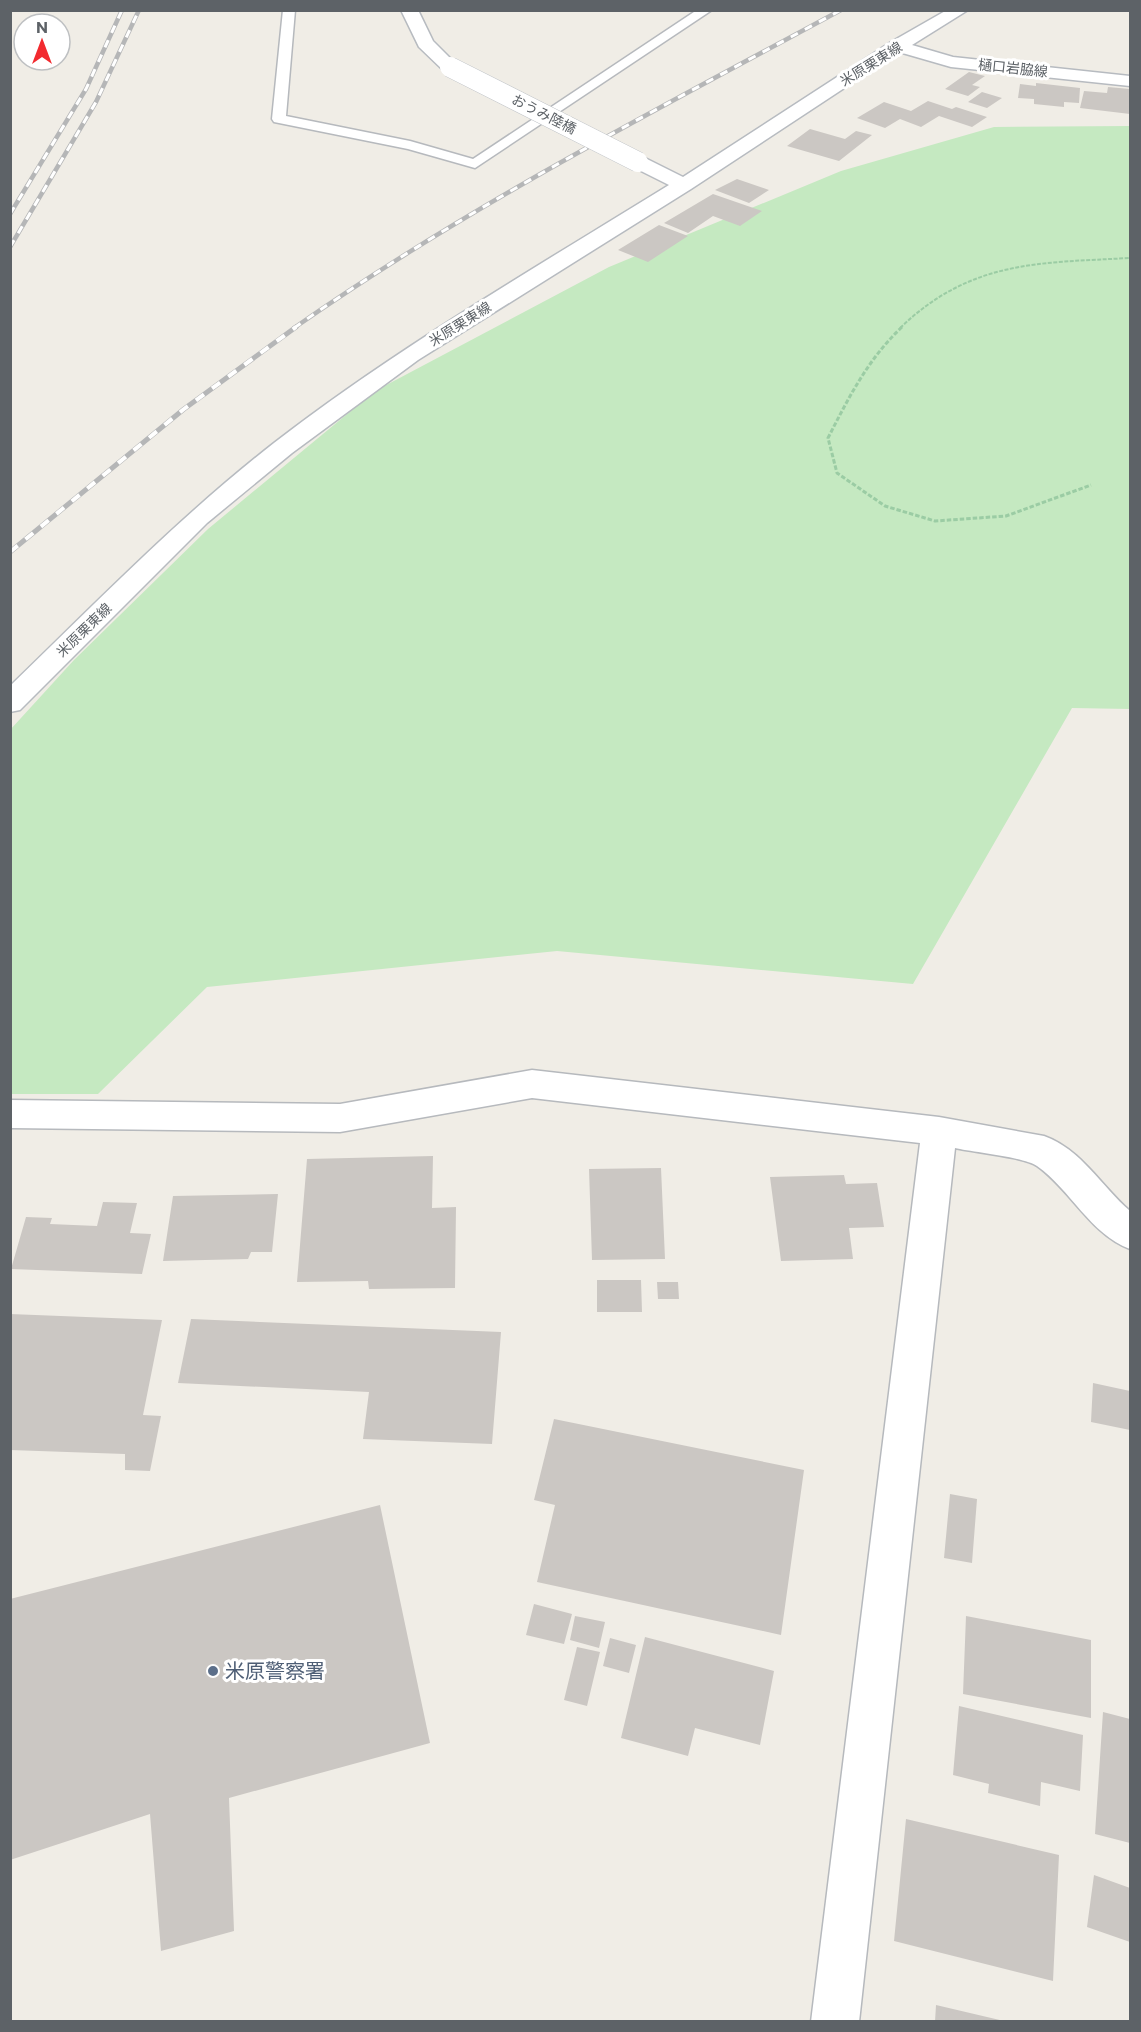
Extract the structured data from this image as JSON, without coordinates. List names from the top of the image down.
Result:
{
  "streets": {
    "main road": ["米原栗東線", "樋口岩脇線", "おうみ陸橋"]
  },
  "crossings": [
    ["米原栗東線", "樋口岩脇線"],
    ["米原栗東線", "おうみ陸橋"]
  ],
  "places": ["米原警察署"],
  "north": "top"
}
